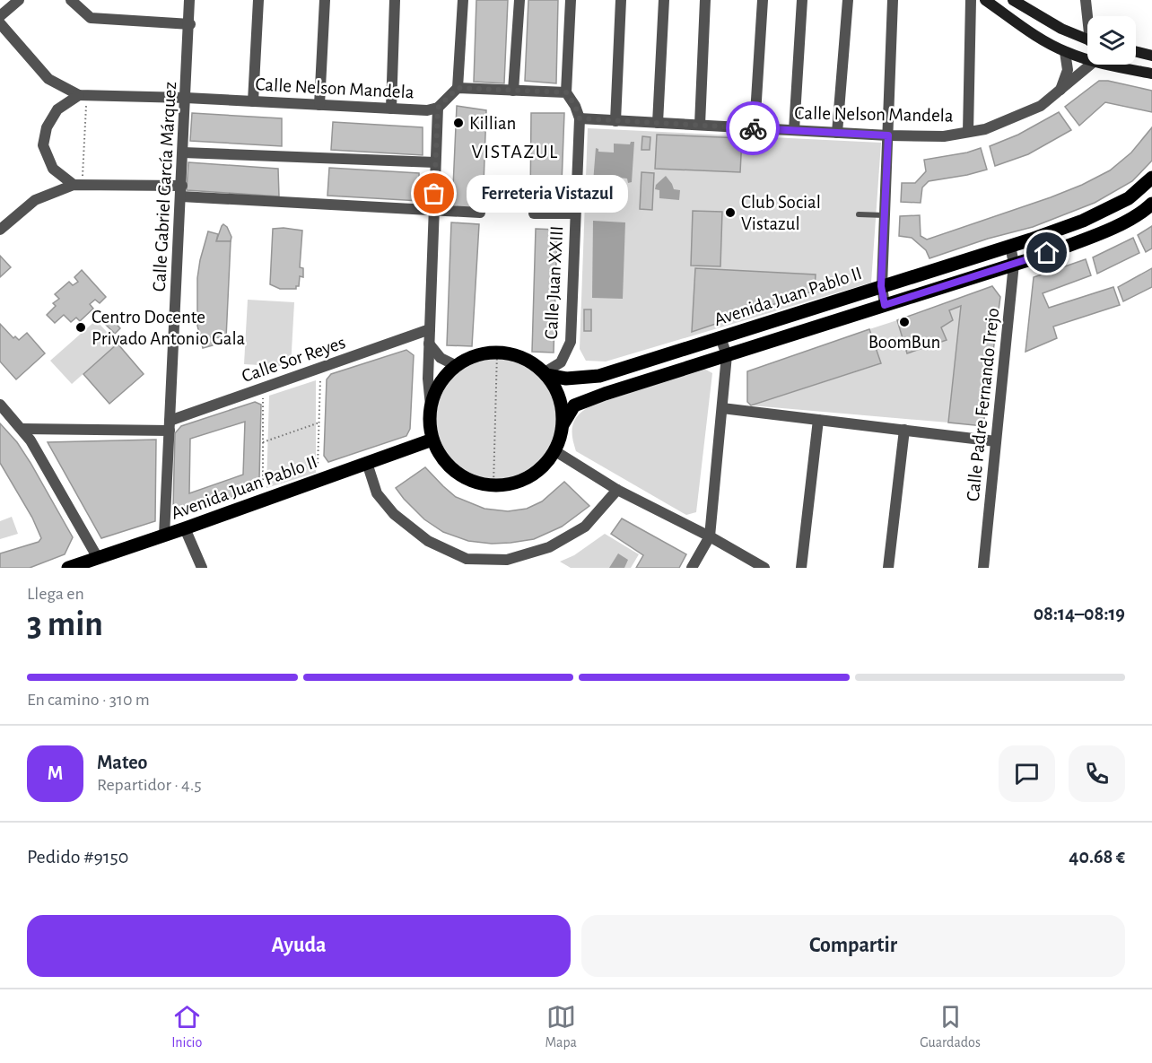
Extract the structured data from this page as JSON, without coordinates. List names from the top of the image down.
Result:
{
  "streets": {
    "main road": ["Avenida Juan Pablo II"],
    "street": [
      "Calle Nelson Mandela",
      "Calle Gabriel García Márquez",
      "Calle Juan XXIII",
      "Calle Sor Reyes",
      "Calle Padre Fernando Trejo"
    ]
  },
  "crossings": [
    ["Calle Nelson Mandela", "Calle Gabriel García Márquez"],
    ["Calle Nelson Mandela", "Calle Juan XXIII"],
    ["Calle Gabriel García Márquez", "Avenida Juan Pablo II"],
    ["Calle Gabriel García Márquez", "Calle Sor Reyes"],
    ["Calle Juan XXIII", "Avenida Juan Pablo II"],
    ["Avenida Juan Pablo II", "Calle Padre Fernando Trejo"]
  ],
  "districts": ["VISTAZUL"],
  "places": [
    "Killian",
    "Ferreteria Vistazul",
    "Club Social Vistazul",
    "BoomBun",
    "Centro Docente Privado Antonio Gala"
  ],
  "page": {
    "bubble": "Ferreteria Vistazul",
    "heading": ["3 min", "Llega en", "08:14–08:19"],
    "panel": [
      "Mateo",
      "Repartidor · 4.5",
      "Pedido #9150",
      "40.68 €"
    ],
    "bar": "En camino · 310 m",
    "round": "M",
    "buttons": ["Ayuda", "Compartir"],
    "tabs": ["Inicio", "Mapa", "Guardados"]
  }
}
